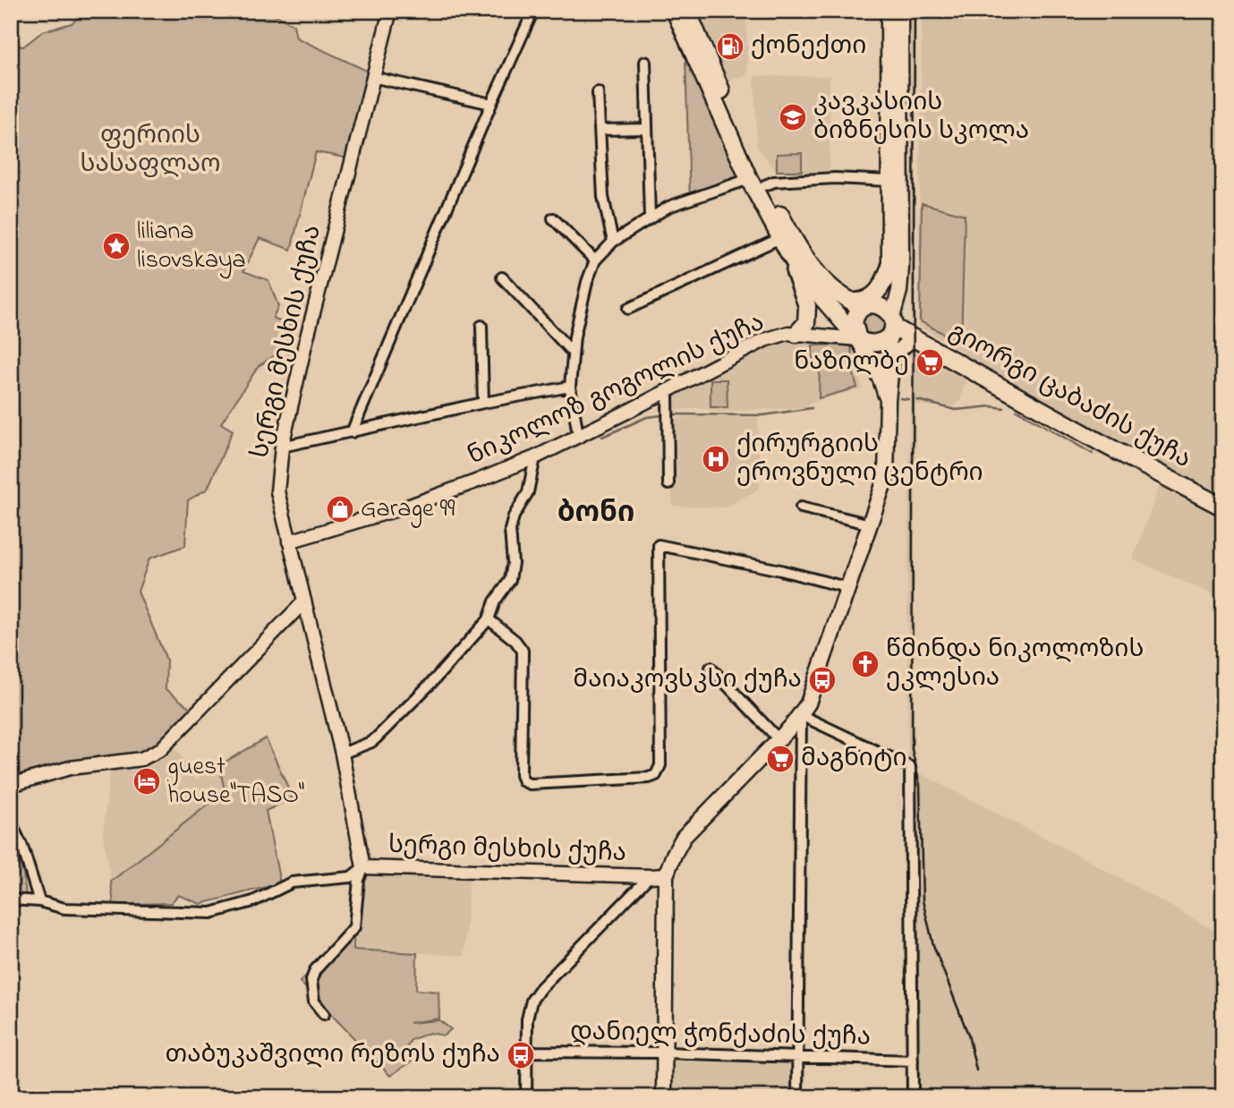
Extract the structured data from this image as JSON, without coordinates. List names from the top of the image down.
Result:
{
  "streets": {
    "main road": ["გიორგი ცაბაძის ქუჩა"],
    "street": ["სერგი მესხის ქუჩა", "ნიკოლოზ გოგოლის ქუჩა", "დანიელ ჭონქაძის ქუჩა"]
  },
  "crossings": [
    ["სერგი მესხის ქუჩა", "ნიკოლოზ გოგოლის ქუჩა"]
  ],
  "districts": ["ბონი"],
  "parks": ["ფერიის სასაფლაო"],
  "places": {
    "fuel station": ["ქონექთი"],
    "school or university": ["კავკასიის ბიზნესის სკოლა"],
    "place": ["liliana lisovskaya"],
    "supermarket": ["ნაზილბე", "მაგნიტი"],
    "hospital": ["ქირურგიის ეროვნული ცენტრი"],
    "shop": ["Garage 99"],
    "church": ["წმინდა ნიკოლოზის ეკლესია"],
    "bus stop": ["მაიაკოვსკსი ქუჩა", "თაბუკაშვილი რეზოს ქუჩა"],
    "hotel": ["guest house\"TASO\""]
  }
}
